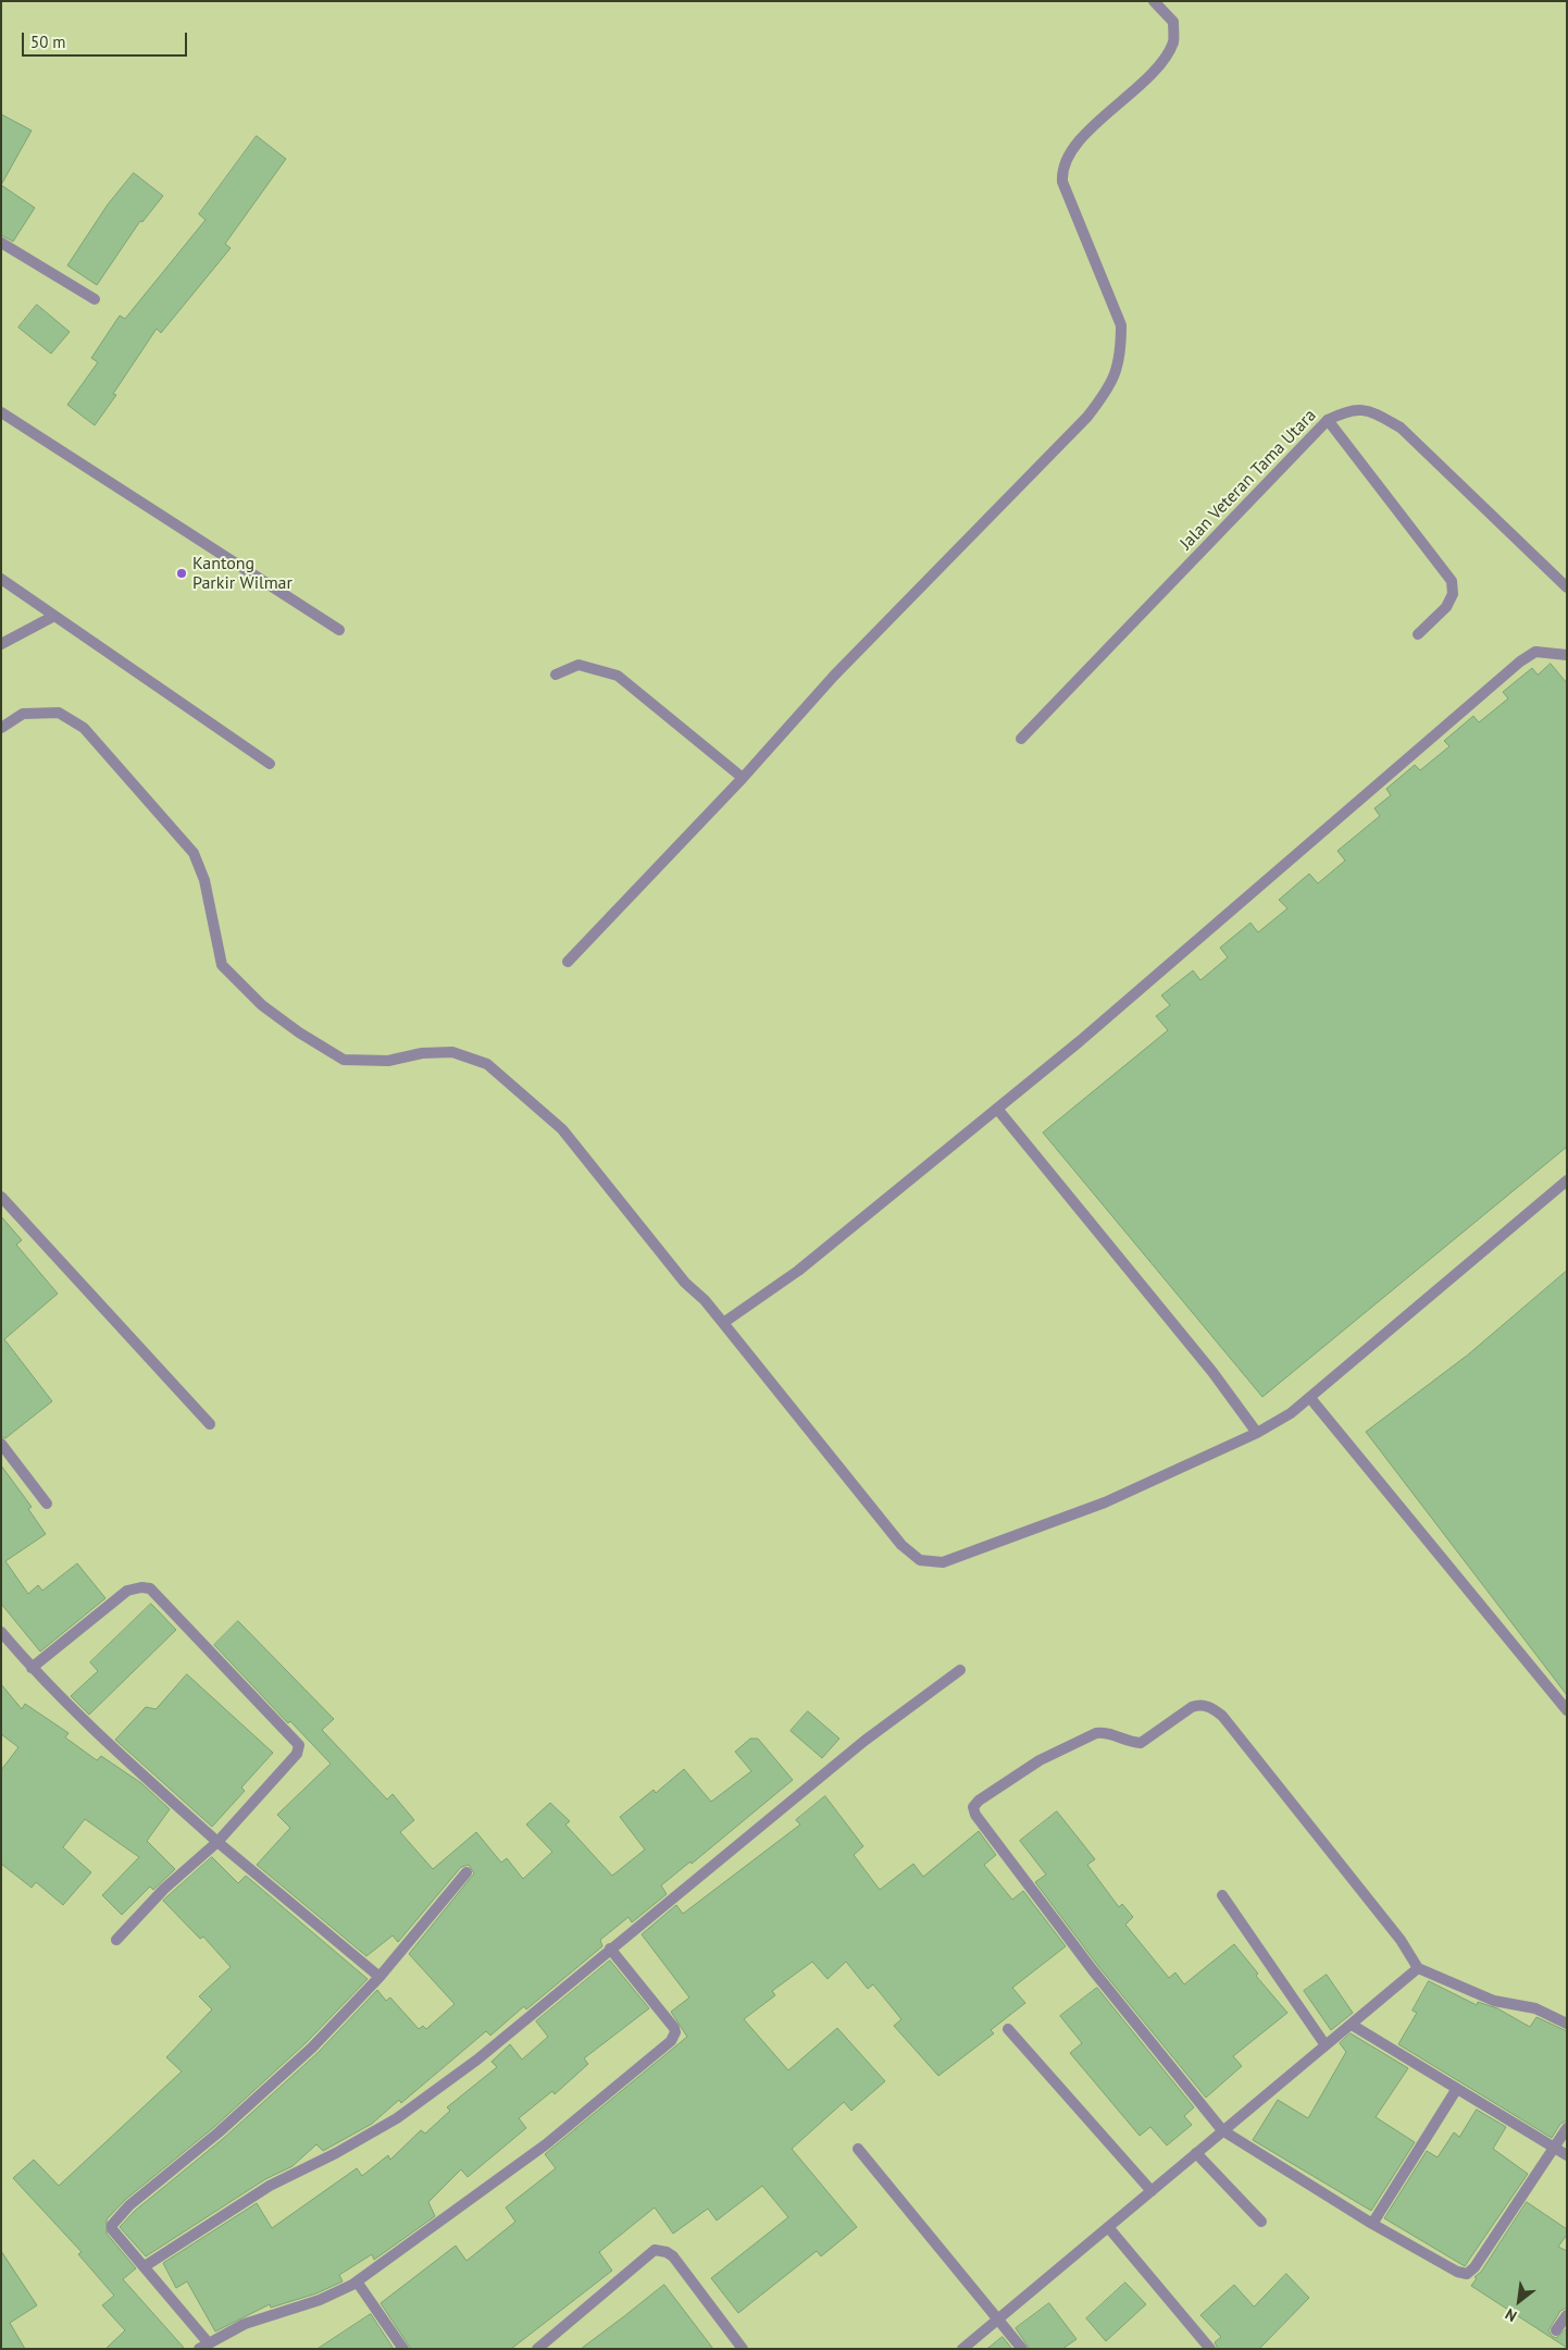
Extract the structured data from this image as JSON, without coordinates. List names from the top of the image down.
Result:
{
  "streets": {
    "street": ["Jalan Veteran Tama Utara"]
  },
  "places": ["Kantong Parkir Wilmar"],
  "scale_bar": "50 m",
  "north": "bottom left"
}
